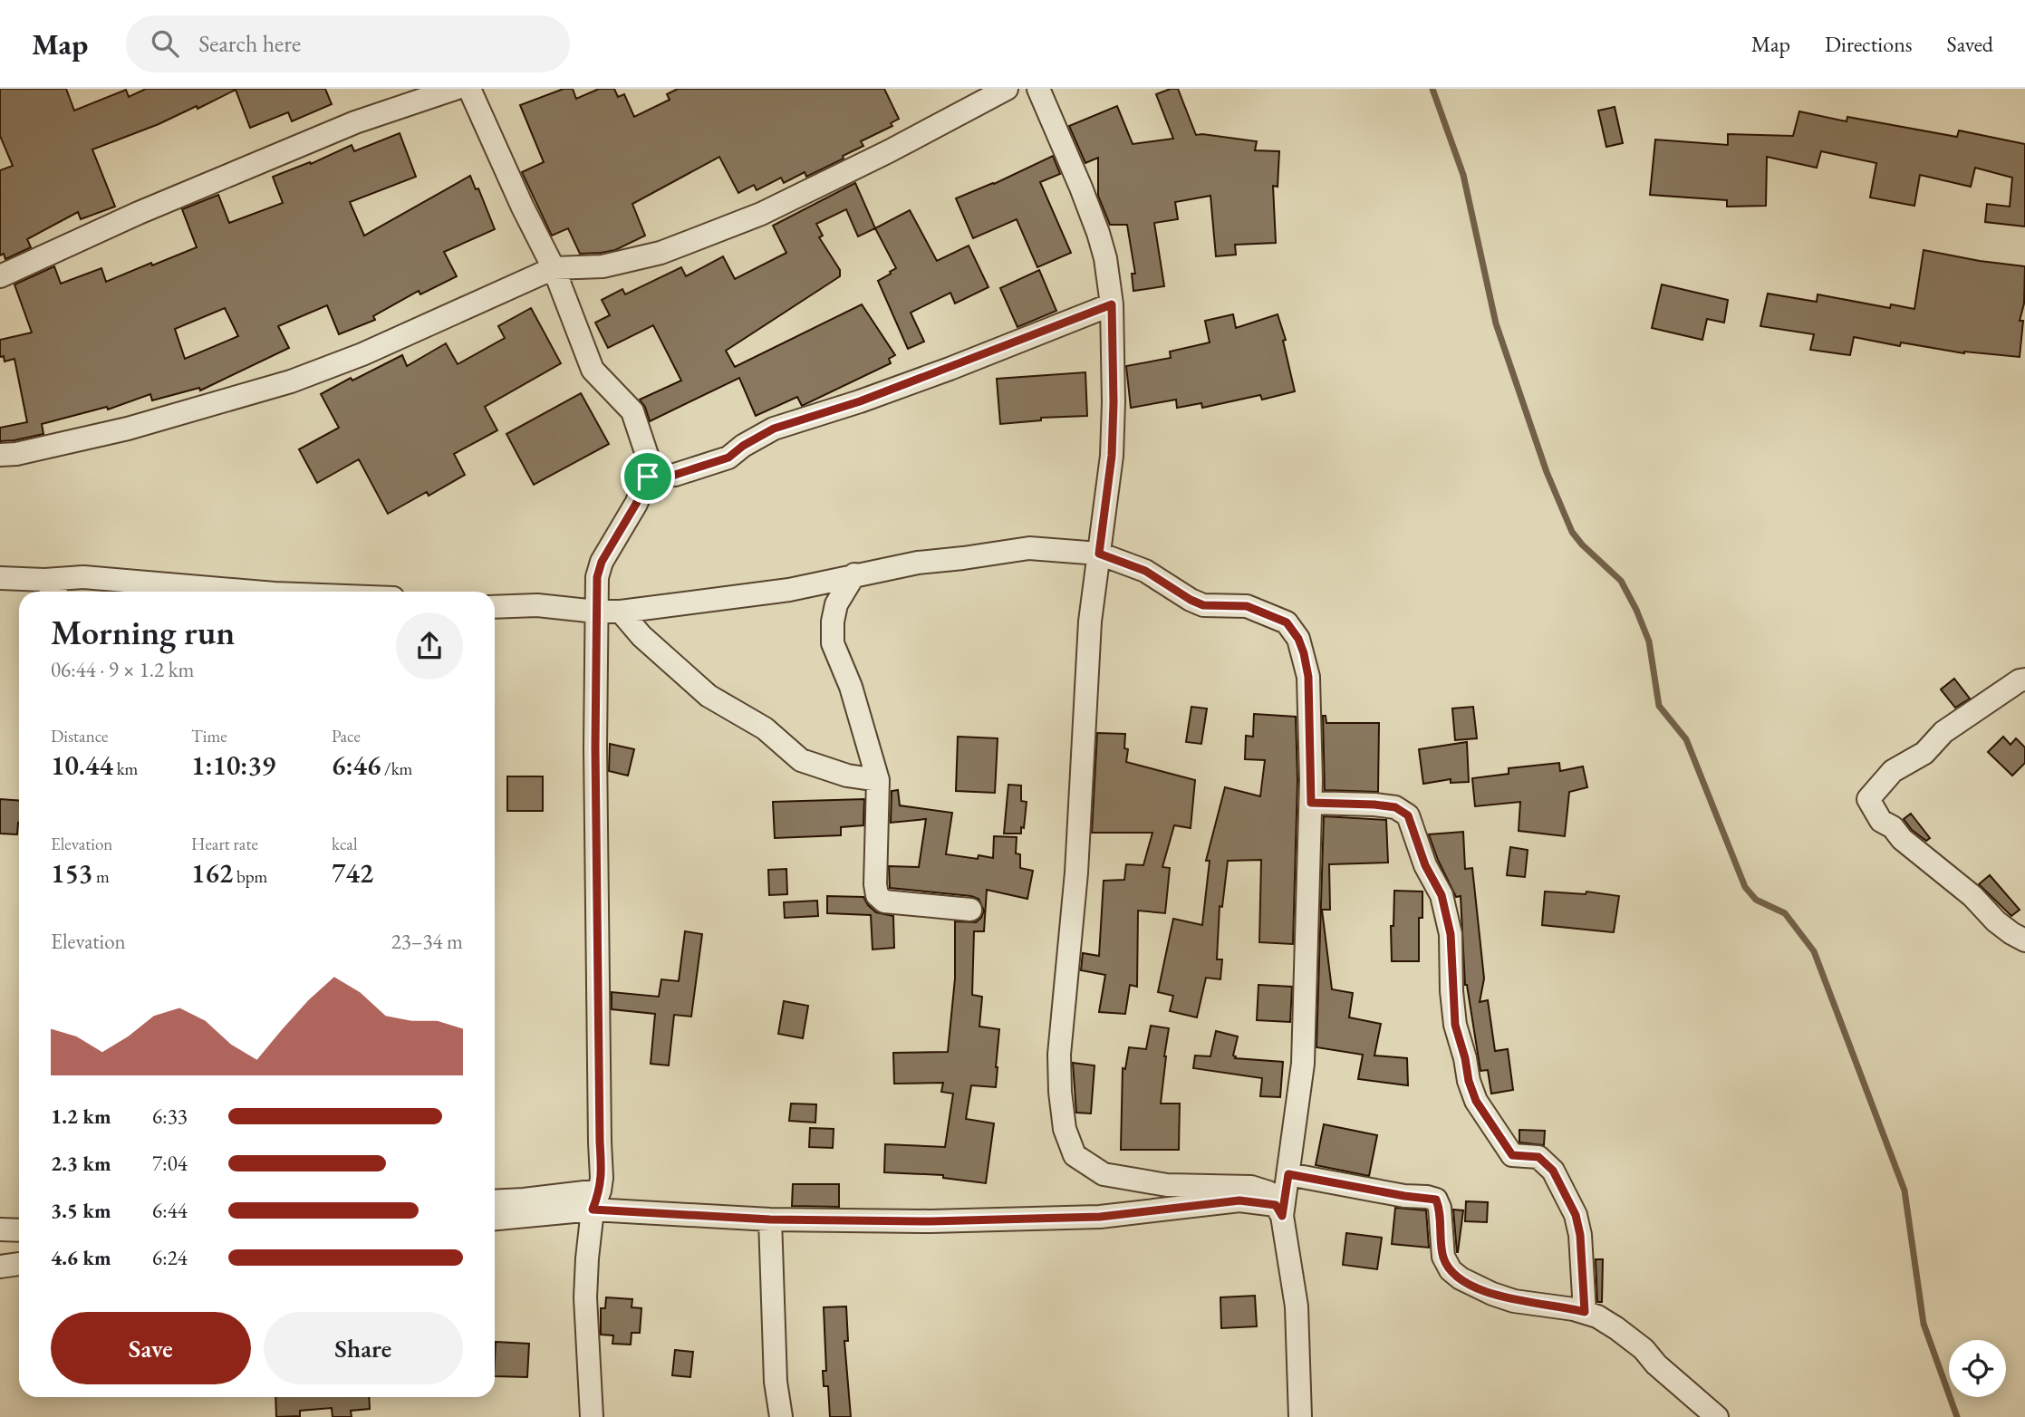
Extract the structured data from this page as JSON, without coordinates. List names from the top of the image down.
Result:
{
  "page": {
    "header": "Map",
    "search": "Search here",
    "nav": ["Map", "Directions", "Saved"],
    "heading": ["Morning run", "06:44 · 9 × 1.2 km"],
    "stats": [
      ["Distance", "10.44 km"],
      ["Time", "1:10:39"],
      ["Pace", "6:46 /km"],
      ["Elevation", "153 m"],
      ["Heart rate", "162 bpm"],
      ["kcal", "742"]
    ],
    "chart": ["Elevation", "23–34 m"],
    "list": [
      {
        "name": "1.2 km",
        "note": "6:33"
      },
      {
        "name": "2.3 km",
        "note": "7:04"
      },
      {
        "name": "3.5 km",
        "note": "6:44"
      },
      {
        "name": "4.6 km",
        "note": "6:24"
      }
    ],
    "buttons": ["Save", "Share"]
  }
}
